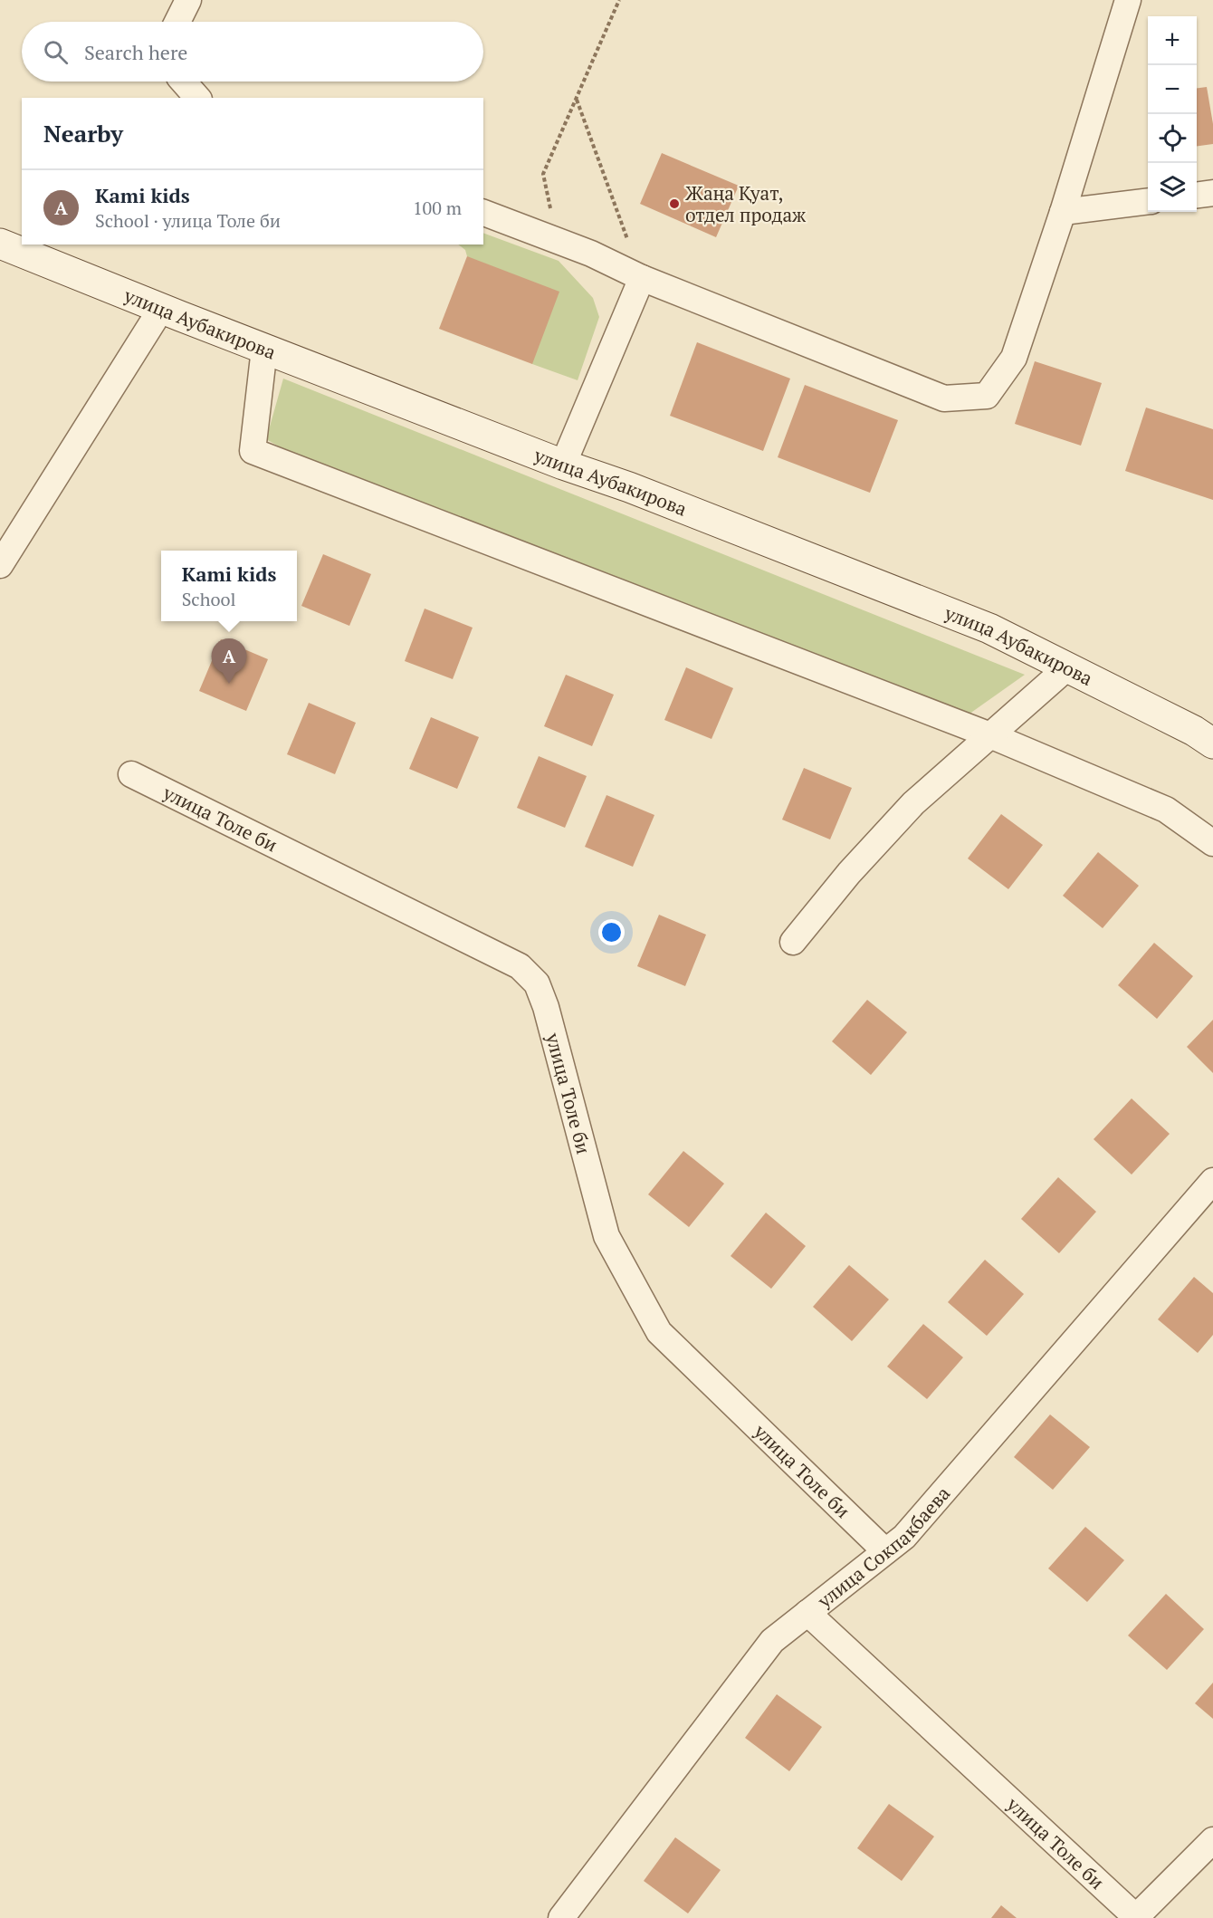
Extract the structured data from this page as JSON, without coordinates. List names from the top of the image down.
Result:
{
  "streets": {
    "main road": ["улица Аубакирова"],
    "street": ["улица Толе би", "улица Сокпакбаева"]
  },
  "crossings": [
    ["улица Толе би", "улица Сокпакбаева"]
  ],
  "places": ["Жаңа Қуат, отдел продаж"],
  "page": {
    "map_buttons": ["+", "−"],
    "search": "Search here",
    "heading": "Nearby",
    "list": [
      {
        "mark": "A",
        "name": "Kami kids",
        "note": "School · улица Толе би",
        "value": "100 m"
      }
    ],
    "popup": ["Kami kids", "School"],
    "pins": "A"
  }
}
